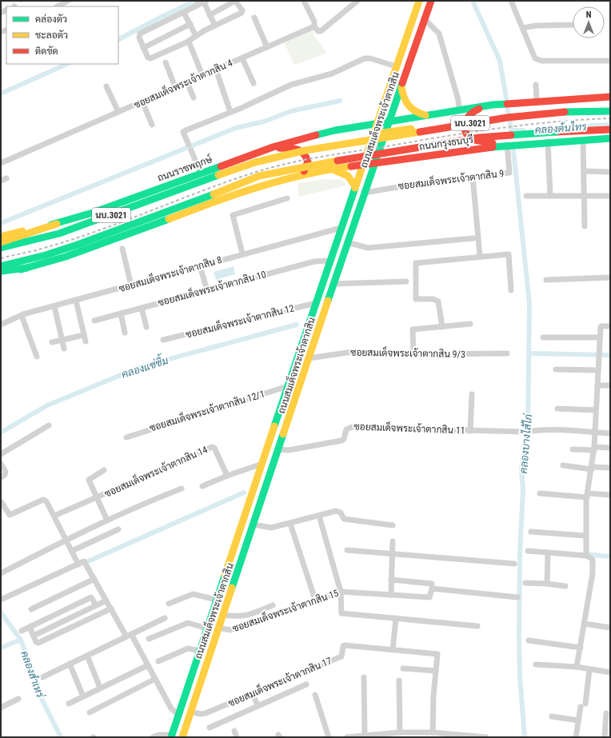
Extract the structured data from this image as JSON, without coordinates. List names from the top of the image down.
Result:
{
  "streets": {
    "main road": [
      "ถนนสมเด็จพระเจ้าตากสิน",
      "นบ.3021",
      "ถนนกรุงธนบุรี",
      "ถนนราชพฤกษ์"
    ],
    "street": [
      "ซอยสมเด็จพระเจ้าตากสิน 4",
      "ซอยสมเด็จพระเจ้าตากสิน 9",
      "ซอยสมเด็จพระเจ้าตากสิน 8",
      "ซอยสมเด็จพระเจ้าตากสิน 10",
      "ซอยสมเด็จพระเจ้าตากสิน 12",
      "ซอยสมเด็จพระเจ้าตากสิน 9/3",
      "ซอยสมเด็จพระเจ้าตากสิน 12/1",
      "ซอยสมเด็จพระเจ้าตากสิน 11",
      "ซอยสมเด็จพระเจ้าตากสิน 14",
      "ซอยสมเด็จพระเจ้าตากสิน 15",
      "ซอยสมเด็จพระเจ้าตากสิน 17"
    ]
  },
  "crossings": [
    ["ถนนสมเด็จพระเจ้าตากสิน", "นบ.3021"],
    ["ถนนสมเด็จพระเจ้าตากสิน", "ถนนกรุงธนบุรี"],
    ["ถนนสมเด็จพระเจ้าตากสิน", "ถนนราชพฤกษ์"],
    ["ถนนสมเด็จพระเจ้าตากสิน", "ซอยสมเด็จพระเจ้าตากสิน 9"],
    ["ถนนสมเด็จพระเจ้าตากสิน", "ซอยสมเด็จพระเจ้าตากสิน 8"],
    ["ถนนสมเด็จพระเจ้าตากสิน", "ซอยสมเด็จพระเจ้าตากสิน 10"],
    ["ถนนสมเด็จพระเจ้าตากสิน", "ซอยสมเด็จพระเจ้าตากสิน 12"],
    ["ถนนสมเด็จพระเจ้าตากสิน", "ซอยสมเด็จพระเจ้าตากสิน 9/3"],
    ["ถนนสมเด็จพระเจ้าตากสิน", "ซอยสมเด็จพระเจ้าตากสิน 12/1"],
    ["ถนนสมเด็จพระเจ้าตากสิน", "ซอยสมเด็จพระเจ้าตากสิน 11"],
    ["ถนนสมเด็จพระเจ้าตากสิน", "ซอยสมเด็จพระเจ้าตากสิน 15"],
    ["ถนนสมเด็จพระเจ้าตากสิน", "ซอยสมเด็จพระเจ้าตากสิน 17"],
    ["นบ.3021", "ถนนกรุงธนบุรี"],
    ["นบ.3021", "ถนนราชพฤกษ์"],
    ["ถนนกรุงธนบุรี", "ถนนราชพฤกษ์"],
    ["ถนนกรุงธนบุรี", "ซอยสมเด็จพระเจ้าตากสิน 9"]
  ],
  "water": [
    "คลองต้นไทร",
    "คลองแซ่ซิ้ม",
    "คลองบางไส้ไก่",
    "คลองสำเหร่"
  ],
  "legend": ["คล่องตัว", "ชะลอตัว", "ติดขัด"],
  "north": "top"
}
